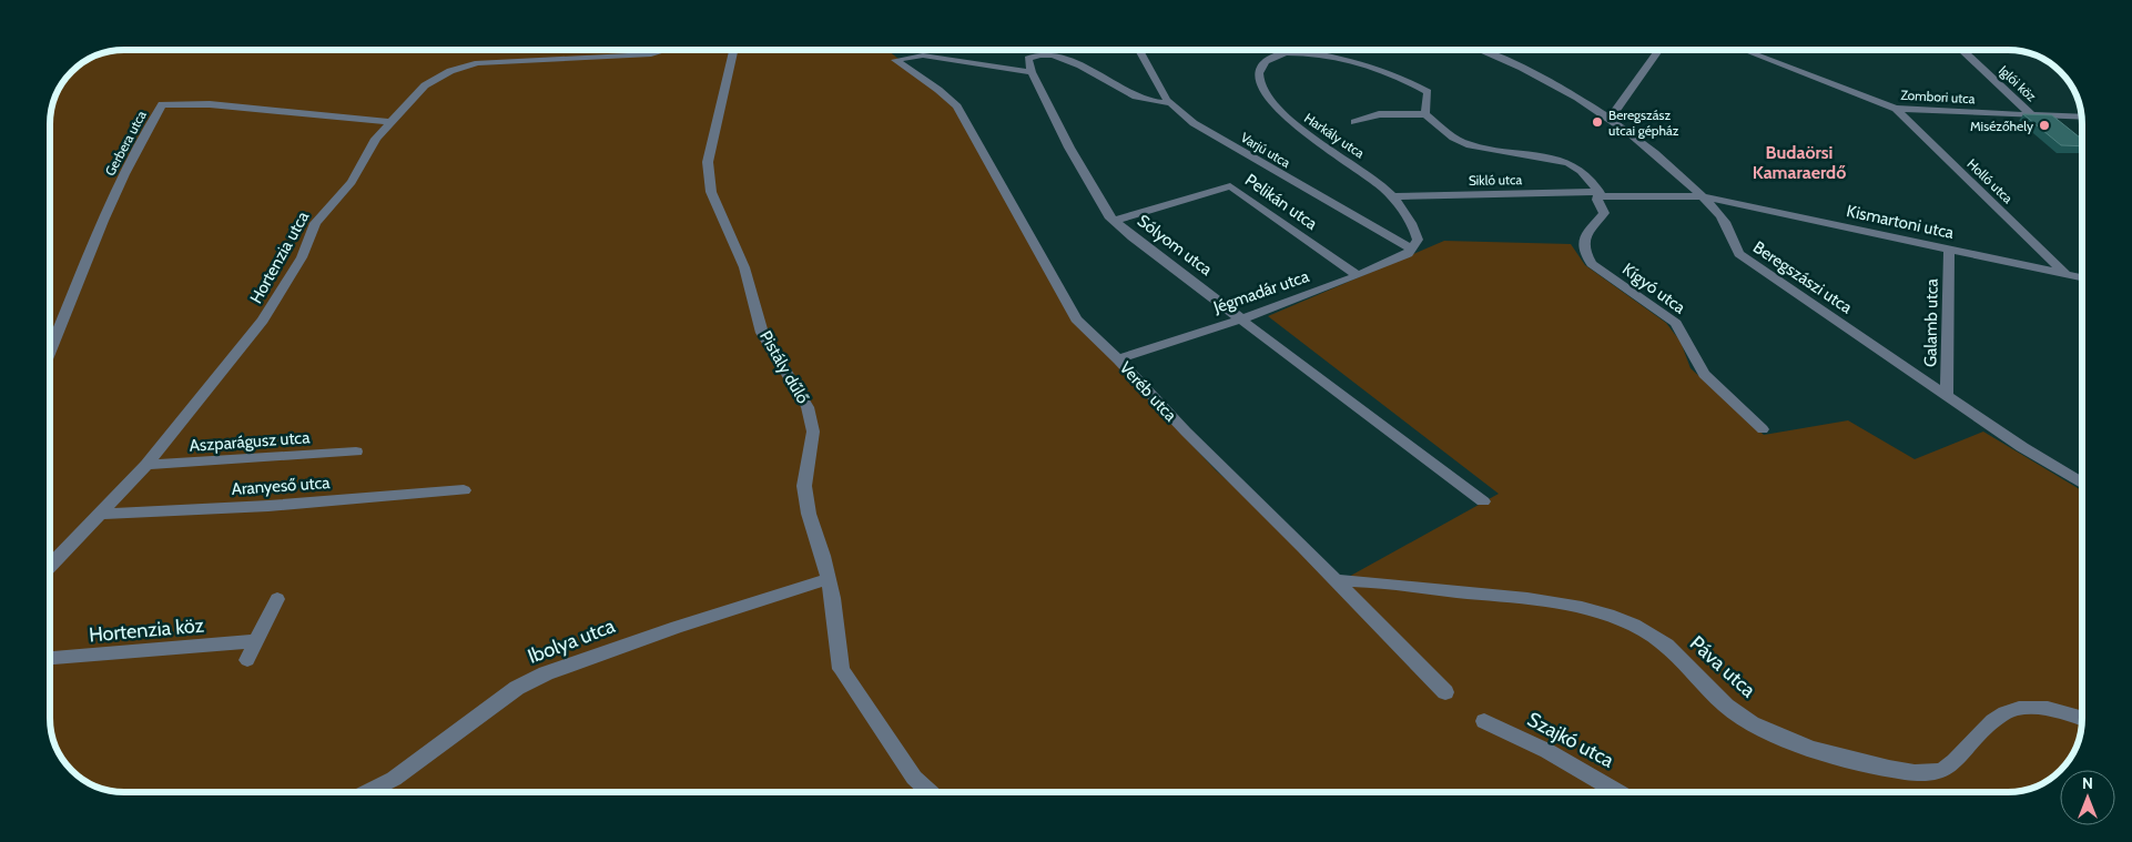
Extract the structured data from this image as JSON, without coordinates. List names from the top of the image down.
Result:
{
  "streets": {
    "street": [
      "Iglói köz",
      "Zombori utca",
      "Harkály utca",
      "Gerbera utca",
      "Varjú utca",
      "Sikló utca",
      "Holló utca",
      "Pelikán utca",
      "Kismartoni utca",
      "Sólyom utca",
      "Hortenzia utca",
      "Beregszászi utca",
      "Kígyó utca",
      "Jégmadár utca",
      "Galamb utca",
      "Pistály dűlő",
      "Veréb utca",
      "Aszparágusz utca",
      "Aranyeső utca",
      "Hortenzia köz",
      "Ibolya utca",
      "Páva utca",
      "Szajkó utca"
    ]
  },
  "crossings": [
    ["Iglói köz", "Zombori utca"],
    ["Zombori utca", "Holló utca"],
    ["Harkály utca", "Sikló utca"],
    ["Gerbera utca", "Hortenzia utca"],
    ["Varjú utca", "Jégmadár utca"],
    ["Sikló utca", "Kígyó utca"],
    ["Holló utca", "Kismartoni utca"],
    ["Pelikán utca", "Sólyom utca"],
    ["Pelikán utca", "Jégmadár utca"],
    ["Kismartoni utca", "Beregszászi utca"],
    ["Kismartoni utca", "Galamb utca"],
    ["Sólyom utca", "Jégmadár utca"],
    ["Sólyom utca", "Veréb utca"],
    ["Hortenzia utca", "Aszparágusz utca"],
    ["Hortenzia utca", "Aranyeső utca"],
    ["Beregszászi utca", "Galamb utca"],
    ["Jégmadár utca", "Veréb utca"],
    ["Pistály dűlő", "Ibolya utca"],
    ["Veréb utca", "Páva utca"]
  ],
  "districts": ["Budaörsi Kamaraerdő"],
  "places": ["Beregszász utcai gépház", "Misézőhely"],
  "north": "top"
}
